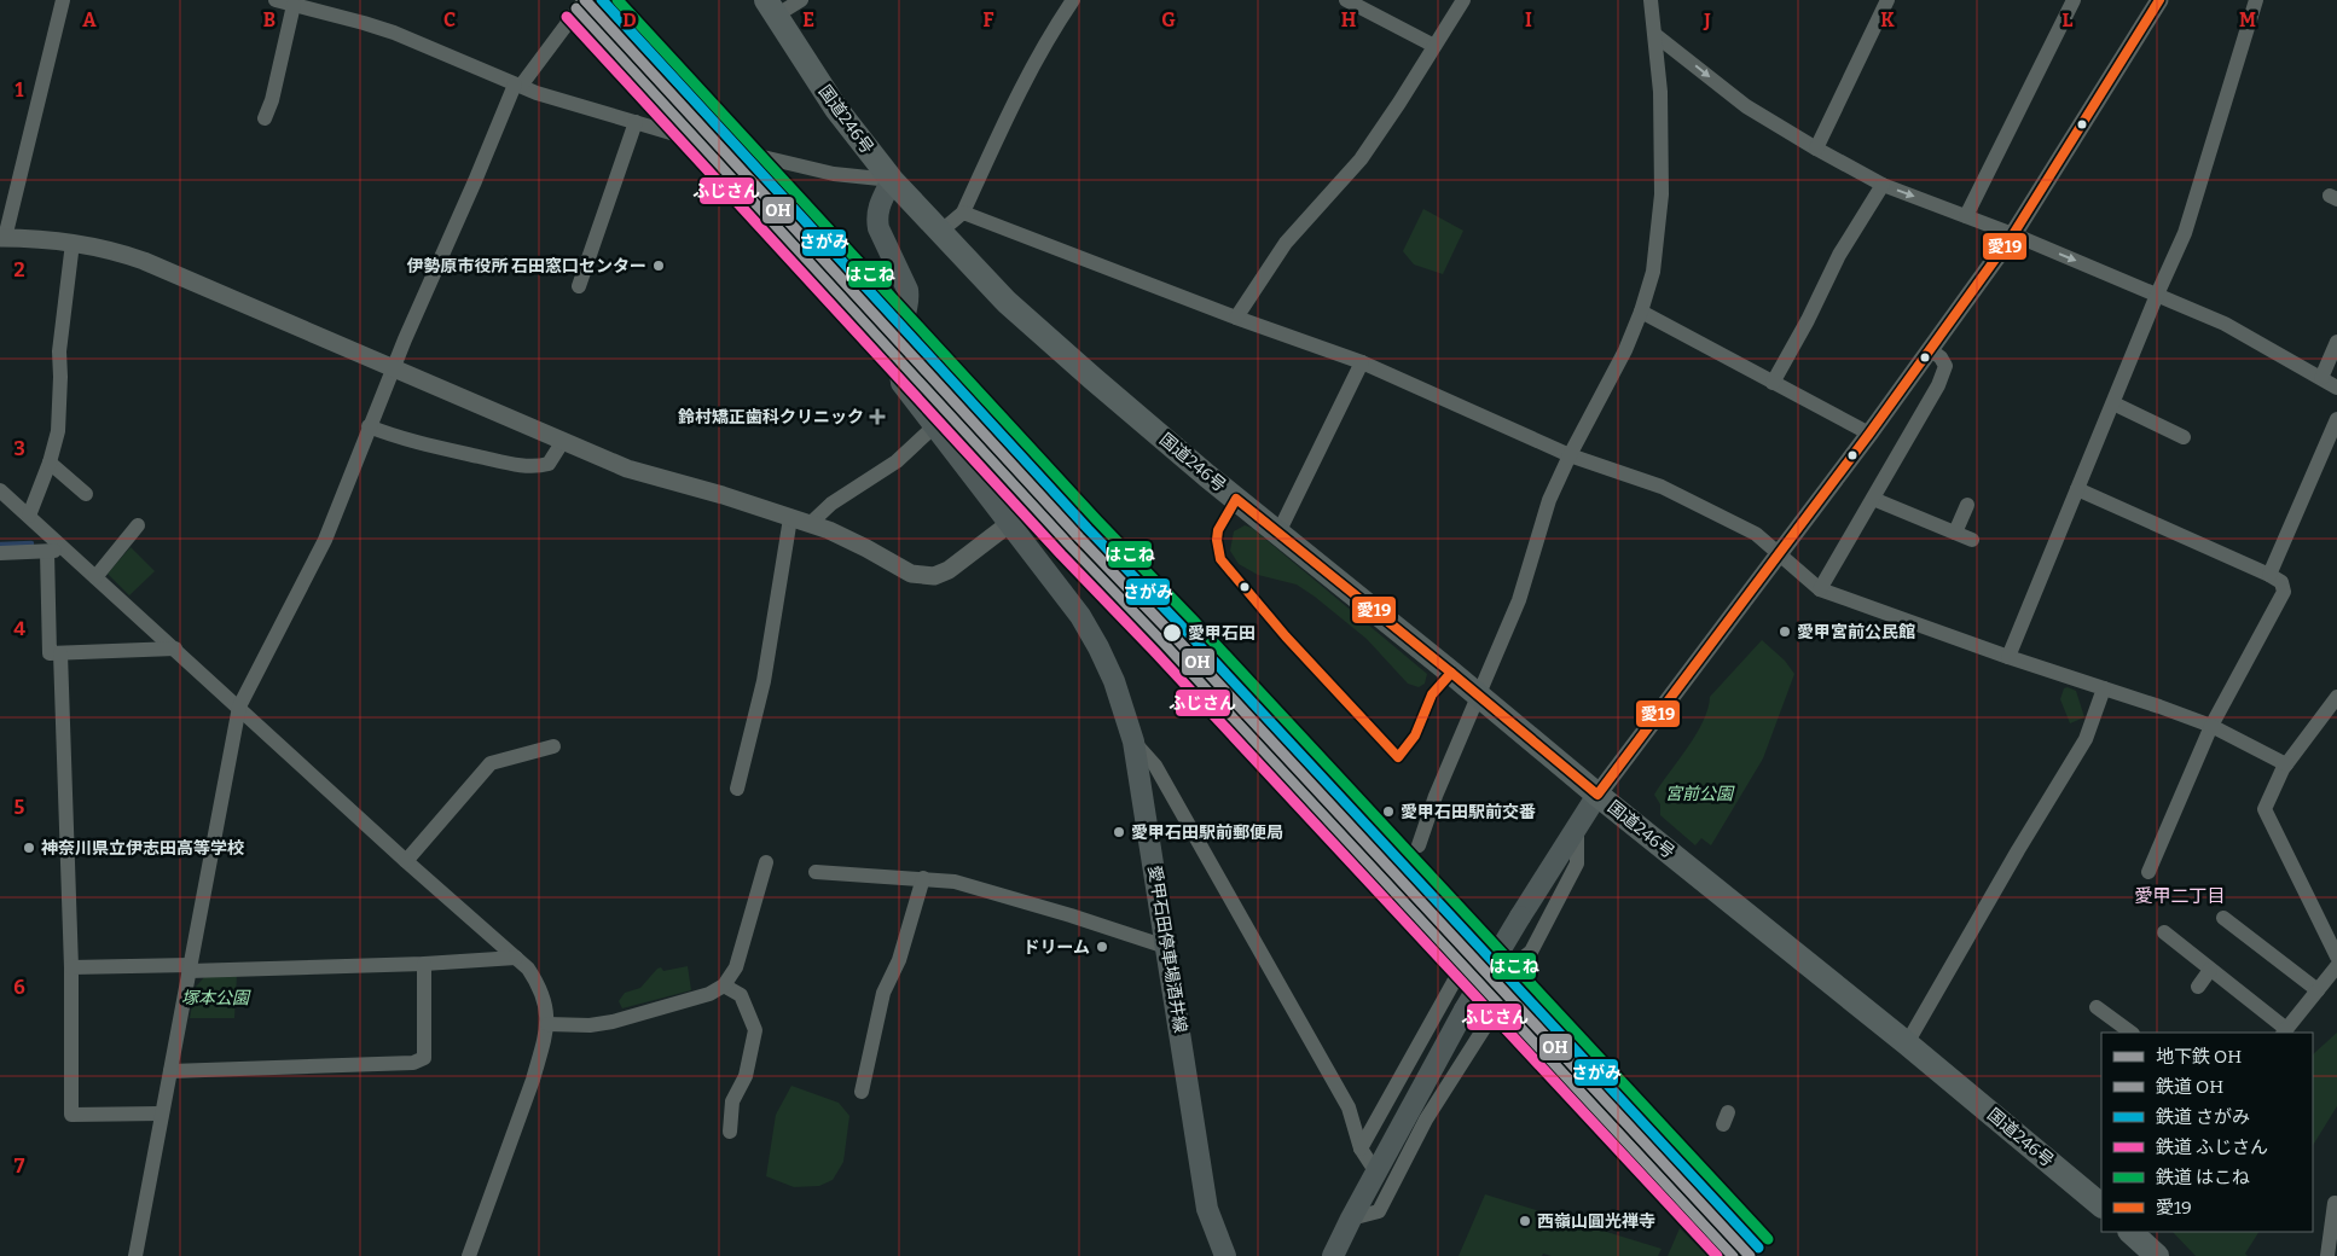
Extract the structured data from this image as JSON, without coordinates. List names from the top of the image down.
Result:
{
  "streets": {
    "highway": ["国道246号"],
    "main road": ["愛甲石田停車場酒井線"]
  },
  "crossings": [
    ["国道246号", "愛甲石田停車場酒井線"]
  ],
  "districts": ["愛甲二丁目"],
  "parks": ["宮前公園", "塚本公園"],
  "places": {
    "other": [
      "伊勢原市役所 石田窓口センター",
      "愛甲宮前公民館",
      "愛甲石田",
      "愛甲石田駅前交番",
      "愛甲石田駅前郵便局",
      "神奈川県立伊志田高等学校",
      "ドリーム",
      "西嶺山圓光禅寺"
    ],
    "health": ["鈴村矯正歯科クリニック"]
  },
  "lines": [
    "metro line OH",
    "rail line さがみ",
    "rail line はこね",
    "transit line 愛19",
    "rail line OH",
    "rail line ふじさん"
  ],
  "legend": [
    "地下鉄 OH",
    "鉄道 OH",
    "鉄道 さがみ",
    "鉄道 ふじさん",
    "鉄道 はこね",
    "愛19"
  ],
  "grid": {
    "columns": [
      "A",
      "B",
      "C",
      "D",
      "E",
      "F",
      "G",
      "H",
      "I",
      "J",
      "K",
      "L",
      "M"
    ],
    "rows": [
      "1",
      "2",
      "3",
      "4",
      "5",
      "6",
      "7"
    ]
  }
}
